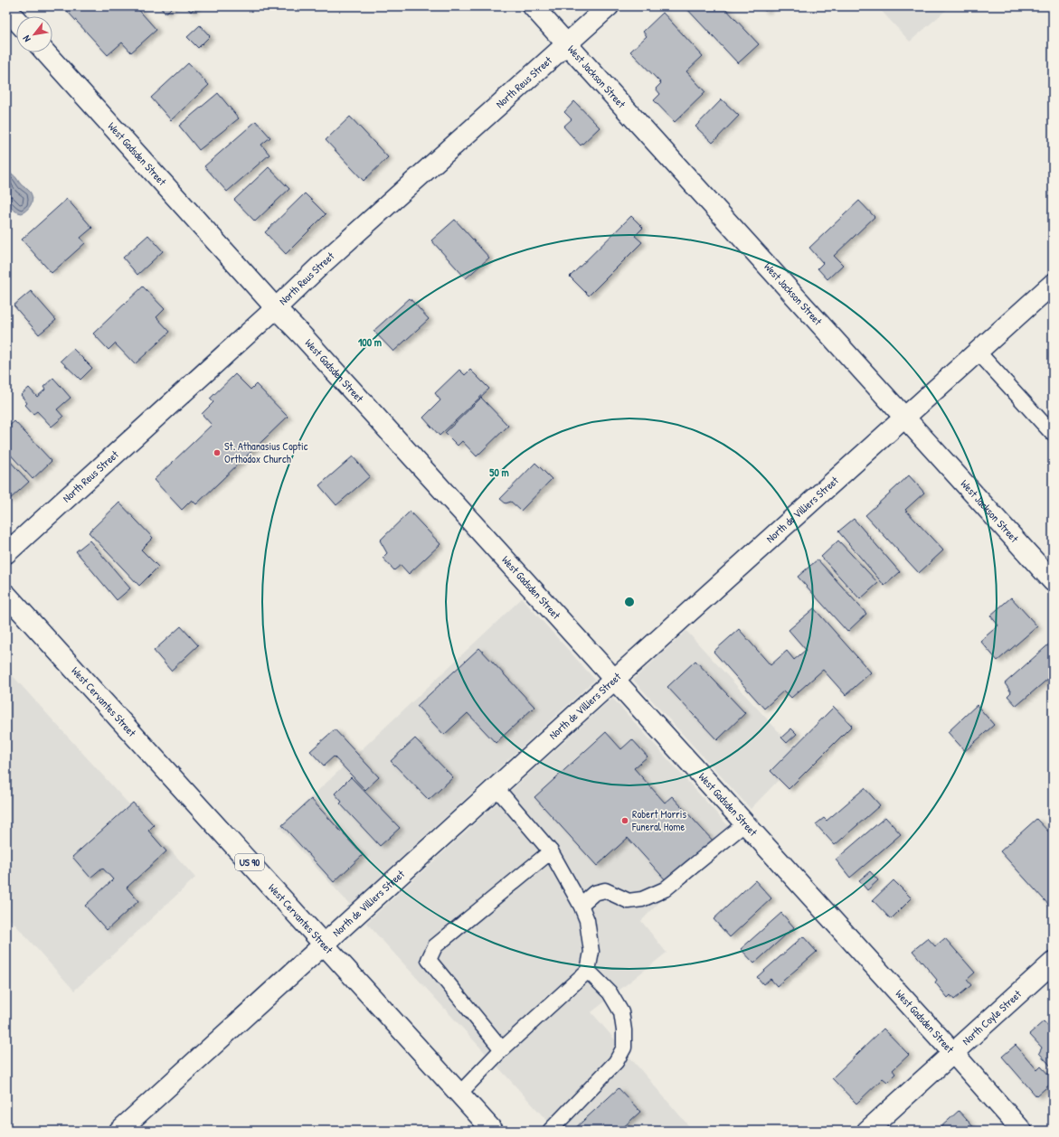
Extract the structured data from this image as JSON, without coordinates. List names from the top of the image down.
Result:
{
  "streets": {
    "street": [
      "West Jackson Street",
      "North Reus Street",
      "West Gadsden Street",
      "North de Villiers Street",
      "West Cervantes Street",
      "US 90",
      "North Coyle Street"
    ]
  },
  "crossings": [
    ["West Jackson Street", "North Reus Street"],
    ["West Jackson Street", "North de Villiers Street"],
    ["North Reus Street", "West Gadsden Street"],
    ["West Gadsden Street", "North de Villiers Street"],
    ["West Gadsden Street", "North Coyle Street"],
    ["North de Villiers Street", "West Cervantes Street"]
  ],
  "places": ["St. Athanasius Coptic Orthodox Church", "Robert Morris Funeral Home"],
  "north": "bottom left",
  "rings": ["100 m", "50 m"]
}
